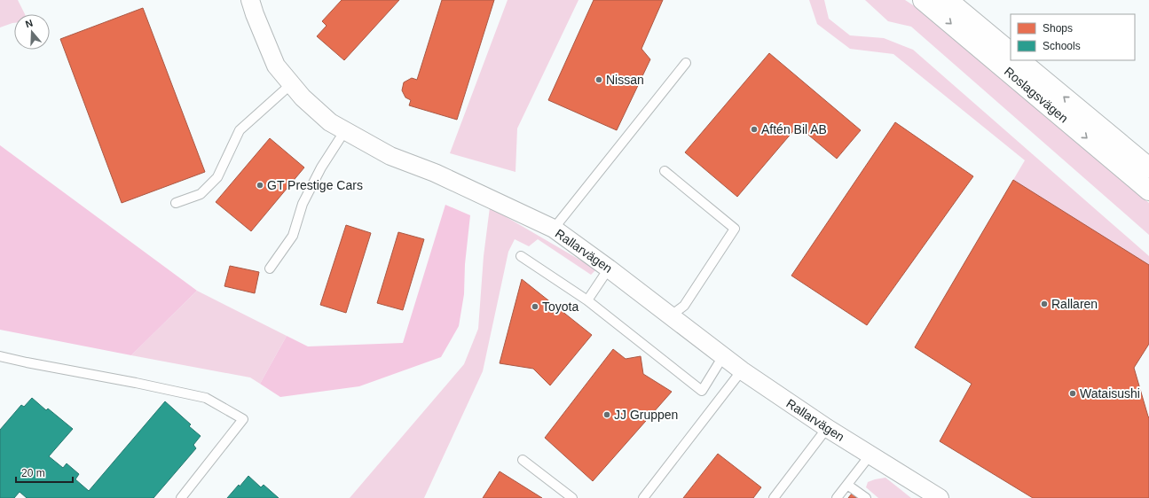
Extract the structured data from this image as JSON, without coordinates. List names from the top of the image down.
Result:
{
  "streets": {
    "main road": ["Roslagsvägen"],
    "street": ["Rallarvägen"]
  },
  "places": [
    "Nissan",
    "Aftén Bil AB",
    "GT Prestige Cars",
    "Rallaren",
    "Toyota",
    "Wataisushi",
    "JJ Gruppen"
  ],
  "legend": ["Shops", "Schools"],
  "scale_bar": "20 m",
  "north": "top"
}
